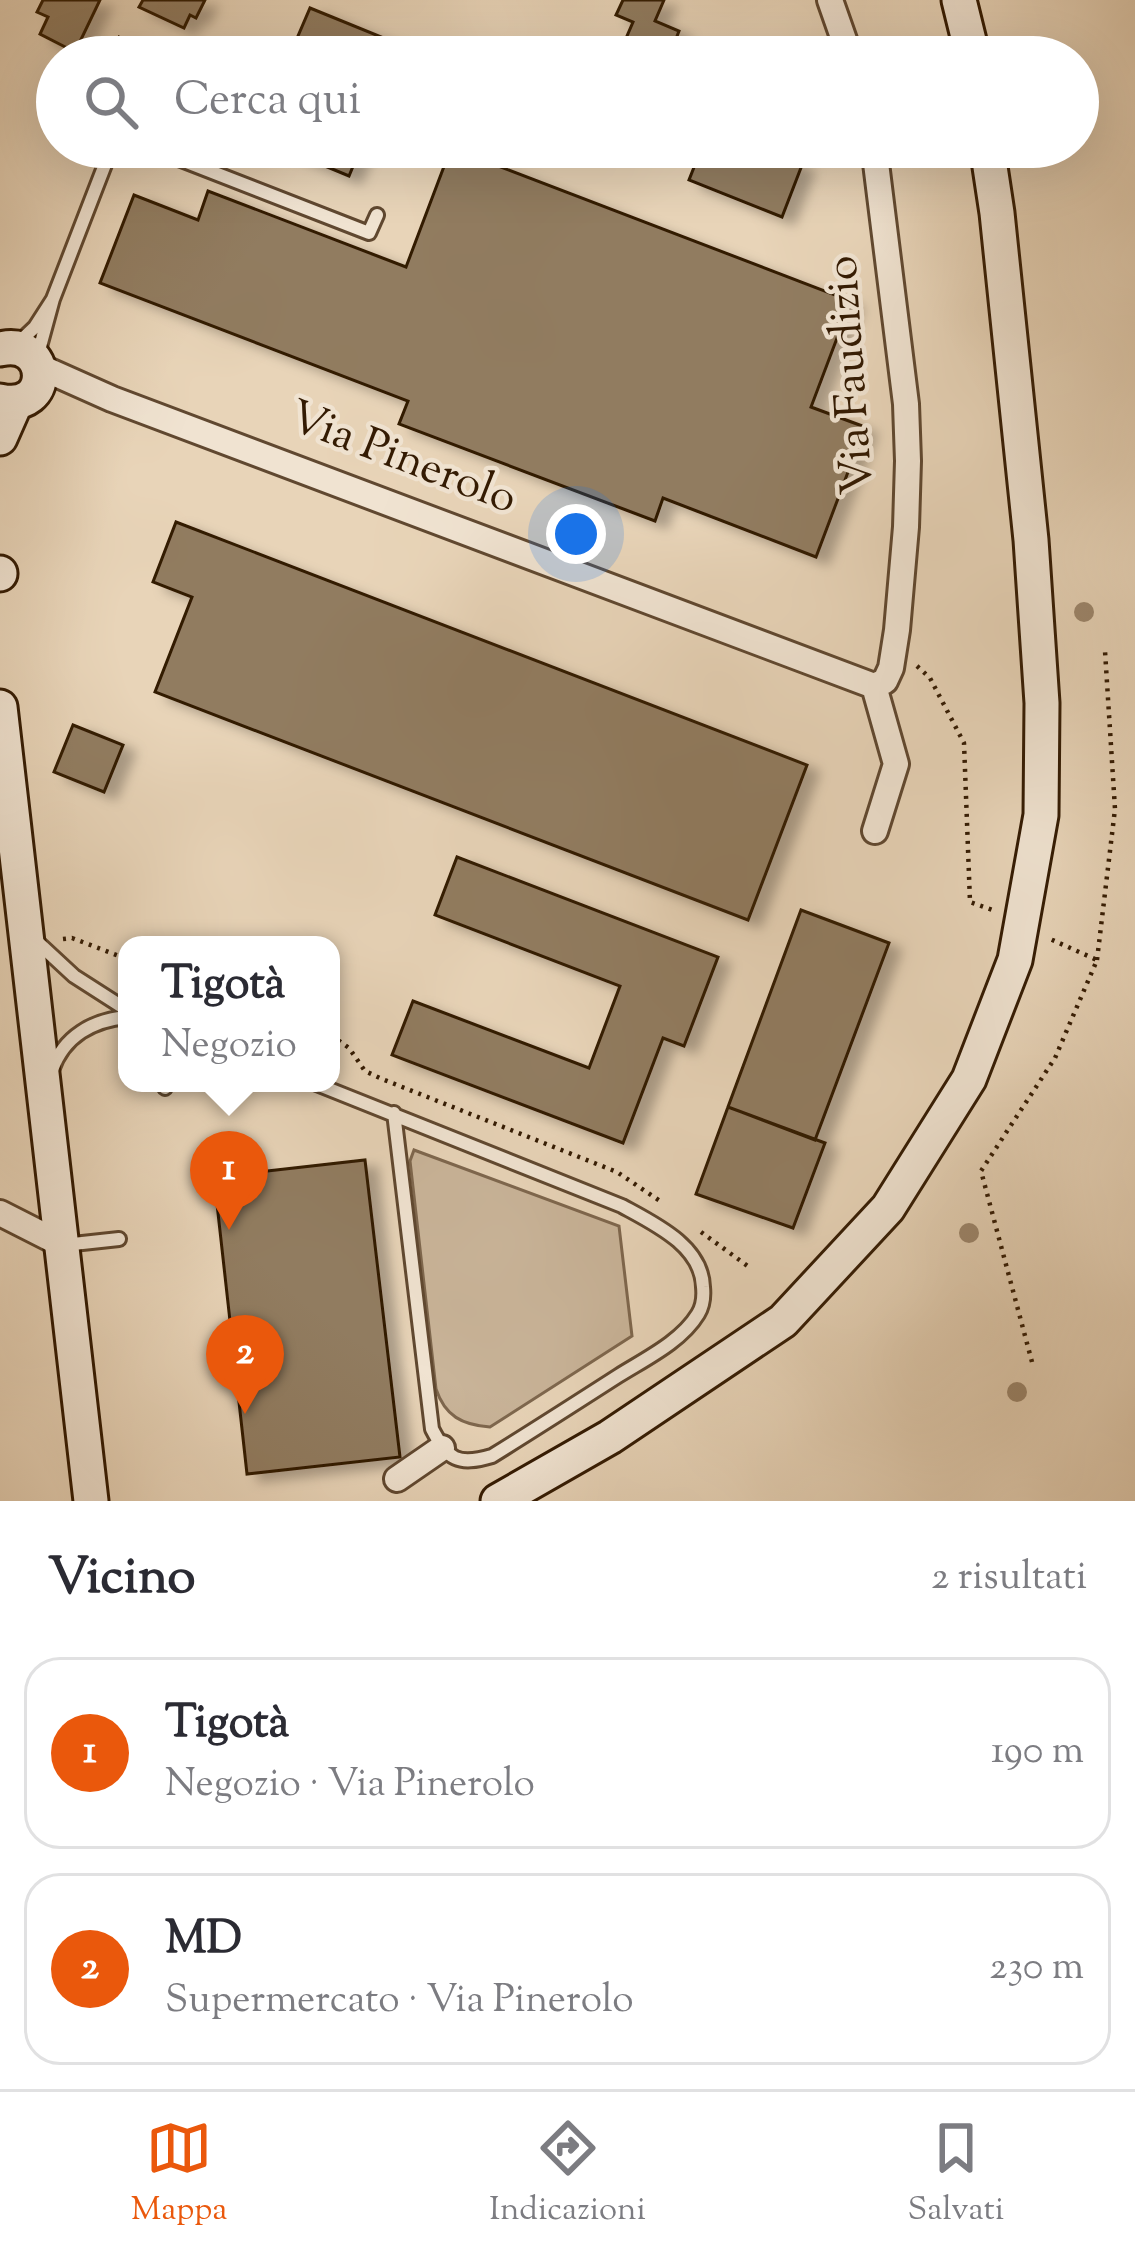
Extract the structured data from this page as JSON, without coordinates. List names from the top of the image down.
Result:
{
  "streets": {
    "street": ["Via Faudizio", "Via Pinerolo"]
  },
  "crossings": [
    ["Via Faudizio", "Via Pinerolo"]
  ],
  "page": {
    "search": "Cerca qui",
    "popup": ["Tigotà", "Negozio"],
    "pins": ["1", "2"],
    "heading": ["Vicino", "2 risultati"],
    "list": [
      {
        "mark": "1",
        "name": "Tigotà",
        "note": "Negozio · Via Pinerolo",
        "value": "190 m"
      },
      {
        "mark": "2",
        "name": "MD",
        "note": "Supermercato · Via Pinerolo",
        "value": "230 m"
      }
    ],
    "nav": ["Mappa", "Indicazioni", "Salvati"]
  }
}
